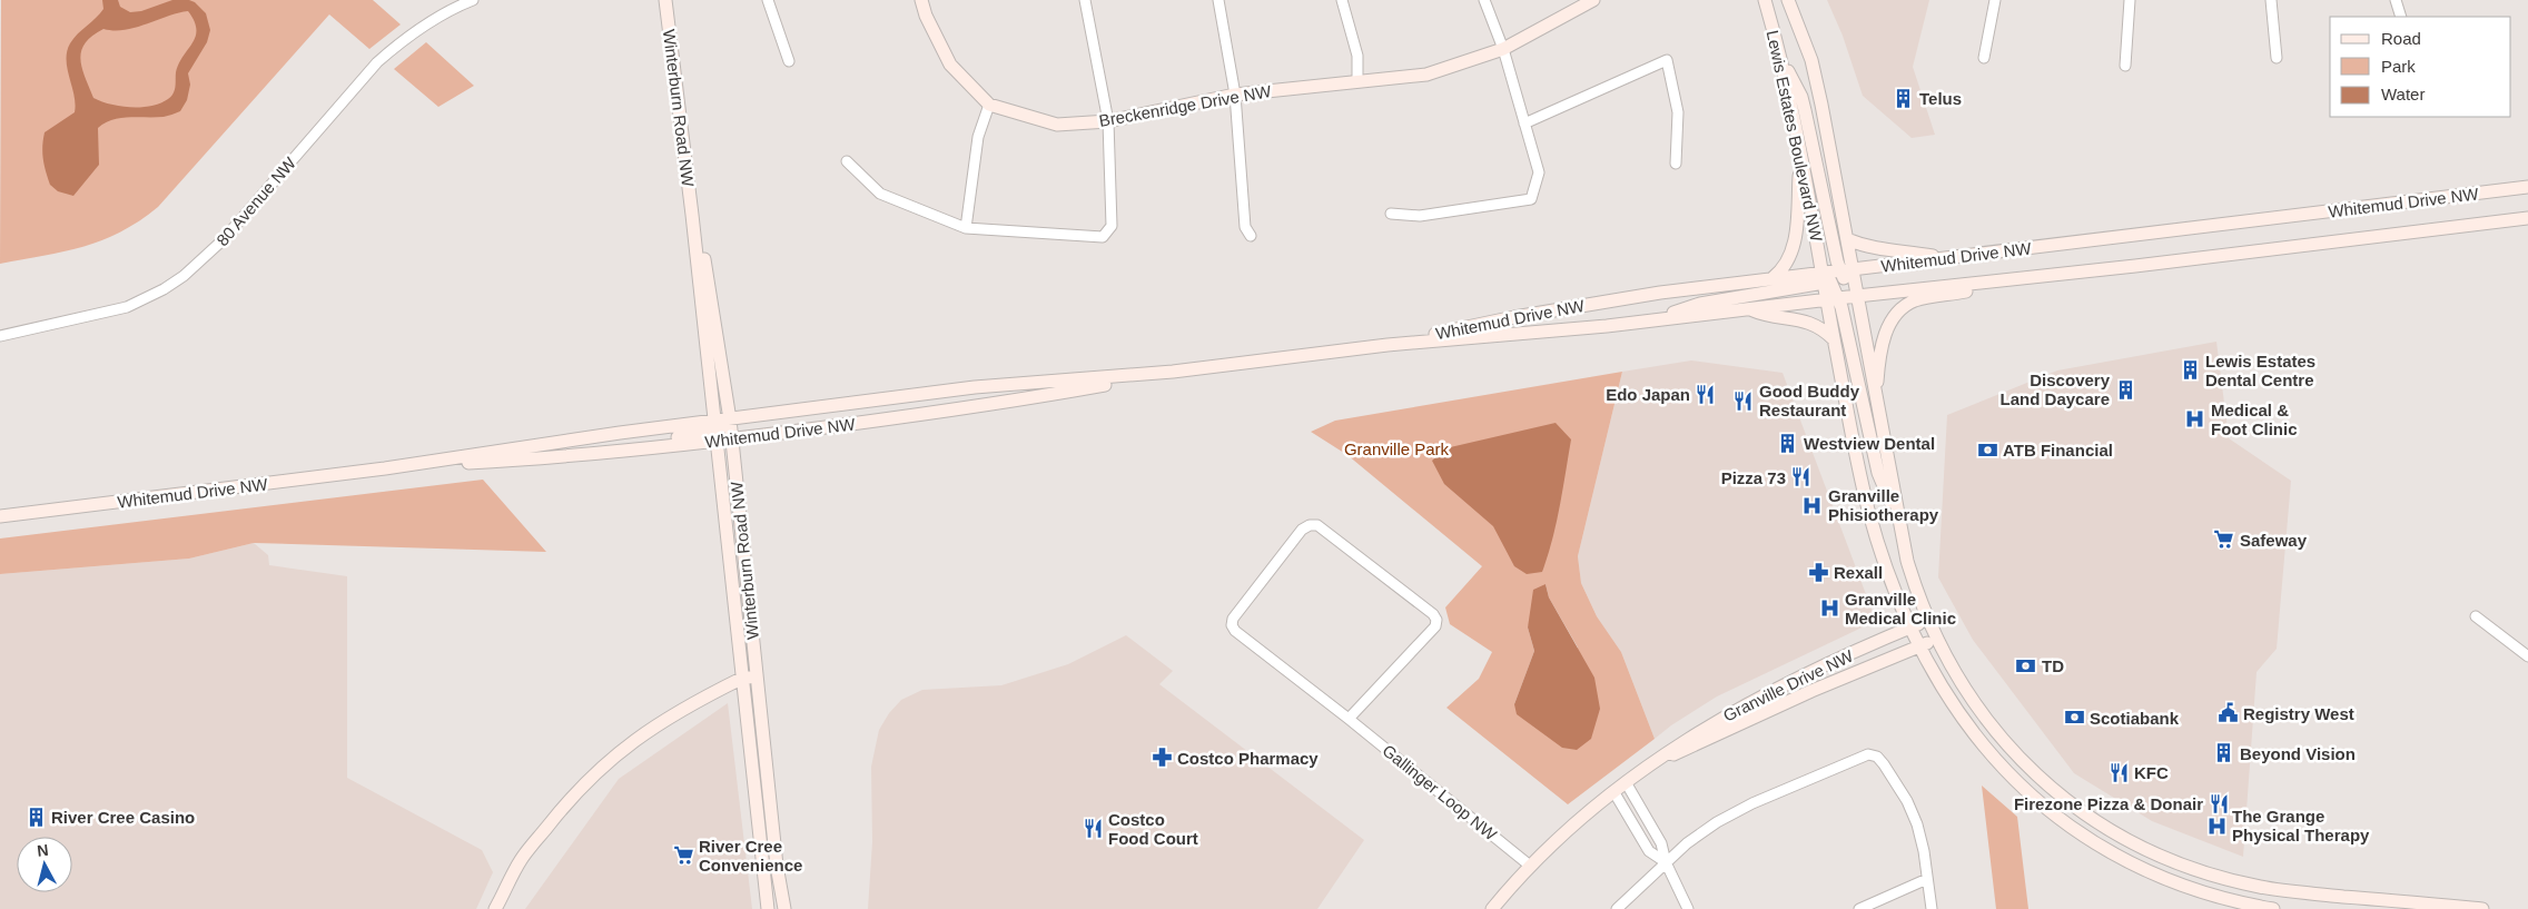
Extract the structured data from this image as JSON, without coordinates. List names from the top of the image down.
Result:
{
  "streets": {
    "main road": [
      "Breckenridge Drive NW",
      "Winterburn Road NW",
      "Lewis Estates Boulevard NW",
      "Whitemud Drive NW",
      "Granville Drive NW"
    ],
    "street": ["80 Avenue NW", "Gallinger Loop NW"]
  },
  "crossings": [
    ["Winterburn Road NW", "Whitemud Drive NW"],
    ["Lewis Estates Boulevard NW", "Whitemud Drive NW"],
    ["Granville Drive NW", "Gallinger Loop NW"]
  ],
  "parks": ["Granville Park"],
  "places": {
    "building": [
      "Telus",
      "Lewis Estates Dental Centre",
      "Discovery Land Daycare",
      "Westview Dental",
      "Beyond Vision",
      "River Cree Casino"
    ],
    "restaurant": [
      "Edo Japan",
      "Good Buddy Restaurant",
      "Pizza 73",
      "KFC",
      "Firezone Pizza & Donair",
      "Costco Food Court"
    ],
    "hospital": [
      "Medical & Foot Clinic",
      "Granville Phisiotherapy",
      "Granville Medical Clinic",
      "The Grange Physical Therapy"
    ],
    "bank": ["ATB Financial", "TD", "Scotiabank"],
    "supermarket": ["Safeway", "River Cree Convenience"],
    "pharmacy": ["Rexall", "Costco Pharmacy"],
    "public building": ["Registry West"]
  },
  "legend": ["Road", "Park", "Water"],
  "north": "top"
}
